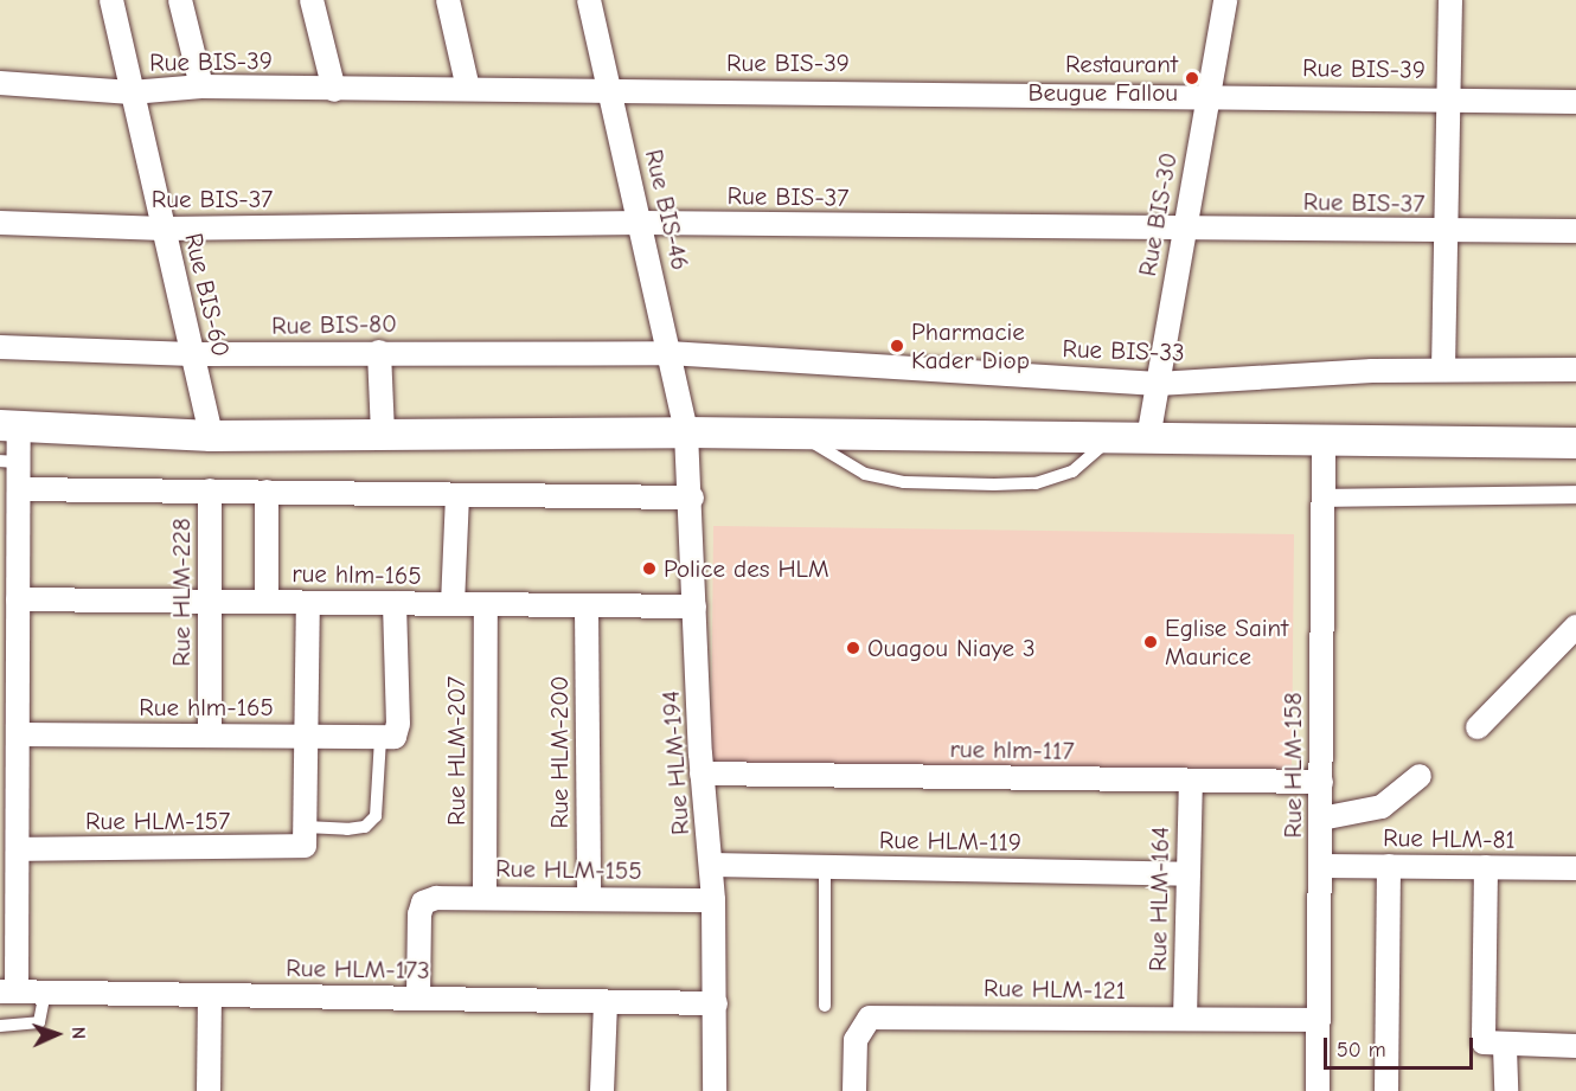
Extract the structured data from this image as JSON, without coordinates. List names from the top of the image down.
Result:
{
  "streets": {
    "street": [
      "Rue BIS-39",
      "Rue BIS-37",
      "Rue BIS-46",
      "Rue BIS-30",
      "Rue BIS-60",
      "Rue BIS-80",
      "Rue BIS-33",
      "rue hlm-165",
      "Rue HLM-228",
      "Rue hlm-165",
      "rue hlm-117",
      "Rue HLM-207",
      "Rue HLM-200",
      "Rue HLM-194",
      "Rue HLM-158",
      "Rue HLM-157",
      "Rue HLM-81",
      "Rue HLM-119",
      "Rue HLM-155",
      "Rue HLM-164",
      "Rue HLM-173",
      "Rue HLM-121"
    ]
  },
  "crossings": [
    ["Rue BIS-39", "Rue BIS-46"],
    ["Rue BIS-39", "Rue BIS-30"],
    ["Rue BIS-39", "Rue BIS-60"],
    ["Rue BIS-37", "Rue BIS-46"],
    ["Rue BIS-37", "Rue BIS-30"],
    ["Rue BIS-37", "Rue BIS-60"],
    ["Rue BIS-46", "Rue BIS-80"],
    ["Rue BIS-46", "Rue BIS-33"],
    ["Rue BIS-46", "Rue HLM-194"],
    ["Rue BIS-30", "Rue BIS-33"],
    ["Rue BIS-60", "Rue BIS-80"],
    ["Rue BIS-80", "Rue BIS-33"],
    ["rue hlm-165", "Rue HLM-228"],
    ["rue hlm-165", "Rue HLM-207"],
    ["rue hlm-165", "Rue HLM-200"],
    ["rue hlm-165", "Rue HLM-194"],
    ["Rue HLM-228", "Rue hlm-165"],
    ["rue hlm-117", "Rue HLM-194"],
    ["rue hlm-117", "Rue HLM-158"],
    ["rue hlm-117", "Rue HLM-164"],
    ["Rue HLM-207", "Rue HLM-155"],
    ["Rue HLM-200", "Rue HLM-155"],
    ["Rue HLM-194", "Rue HLM-119"],
    ["Rue HLM-194", "Rue HLM-155"],
    ["Rue HLM-194", "Rue HLM-173"],
    ["Rue HLM-158", "Rue HLM-81"],
    ["Rue HLM-158", "Rue HLM-121"],
    ["Rue HLM-119", "Rue HLM-164"],
    ["Rue HLM-155", "Rue HLM-173"],
    ["Rue HLM-164", "Rue HLM-121"]
  ],
  "places": [
    "Restaurant Beugue Fallou",
    "Pharmacie Kader Diop",
    "Police des HLM",
    "Eglise Saint Maurice",
    "Ouagou Niaye 3"
  ],
  "scale_bar": "50 m",
  "north": "right"
}
